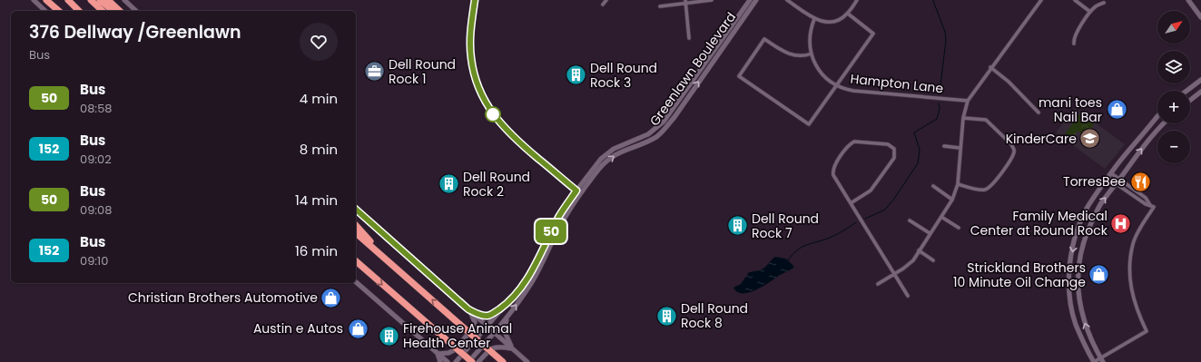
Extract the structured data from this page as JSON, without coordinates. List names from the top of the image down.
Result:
{
  "streets": {
    "main road": ["Greenlawn Boulevard"],
    "street": ["Hampton Lane"]
  },
  "places": {
    "office": ["Dell Round Rock 1"],
    "building": [
      "Dell Round Rock 3",
      "Dell Round Rock 2",
      "Dell Round Rock 7",
      "Dell Round Rock 8",
      "Firehouse Animal Health Center"
    ],
    "shop": [
      "mani toes Nail Bar",
      "Strickland Brothers 10 Minute Oil Change",
      "Christian Brothers Automotive",
      "Austin e Autos"
    ],
    "school or university": ["KinderCare"],
    "restaurant": ["TorresBee"],
    "hospital": ["Family Medical Center at Round Rock"]
  },
  "lines": ["bus line 50"],
  "north": "top right",
  "page": {
    "on_map": "50",
    "map_buttons": ["+", "−"],
    "heading": ["376 Dellway /Greenlawn", "Bus"],
    "list": [
      {
        "mark": "50",
        "name": "Bus",
        "note": "08:58",
        "value": "4 min"
      },
      {
        "mark": "152",
        "name": "Bus",
        "note": "09:02",
        "value": "8 min"
      },
      {
        "mark": "50",
        "name": "Bus",
        "note": "09:08",
        "value": "14 min"
      },
      {
        "mark": "152",
        "name": "Bus",
        "note": "09:10",
        "value": "16 min"
      }
    ]
  }
}
